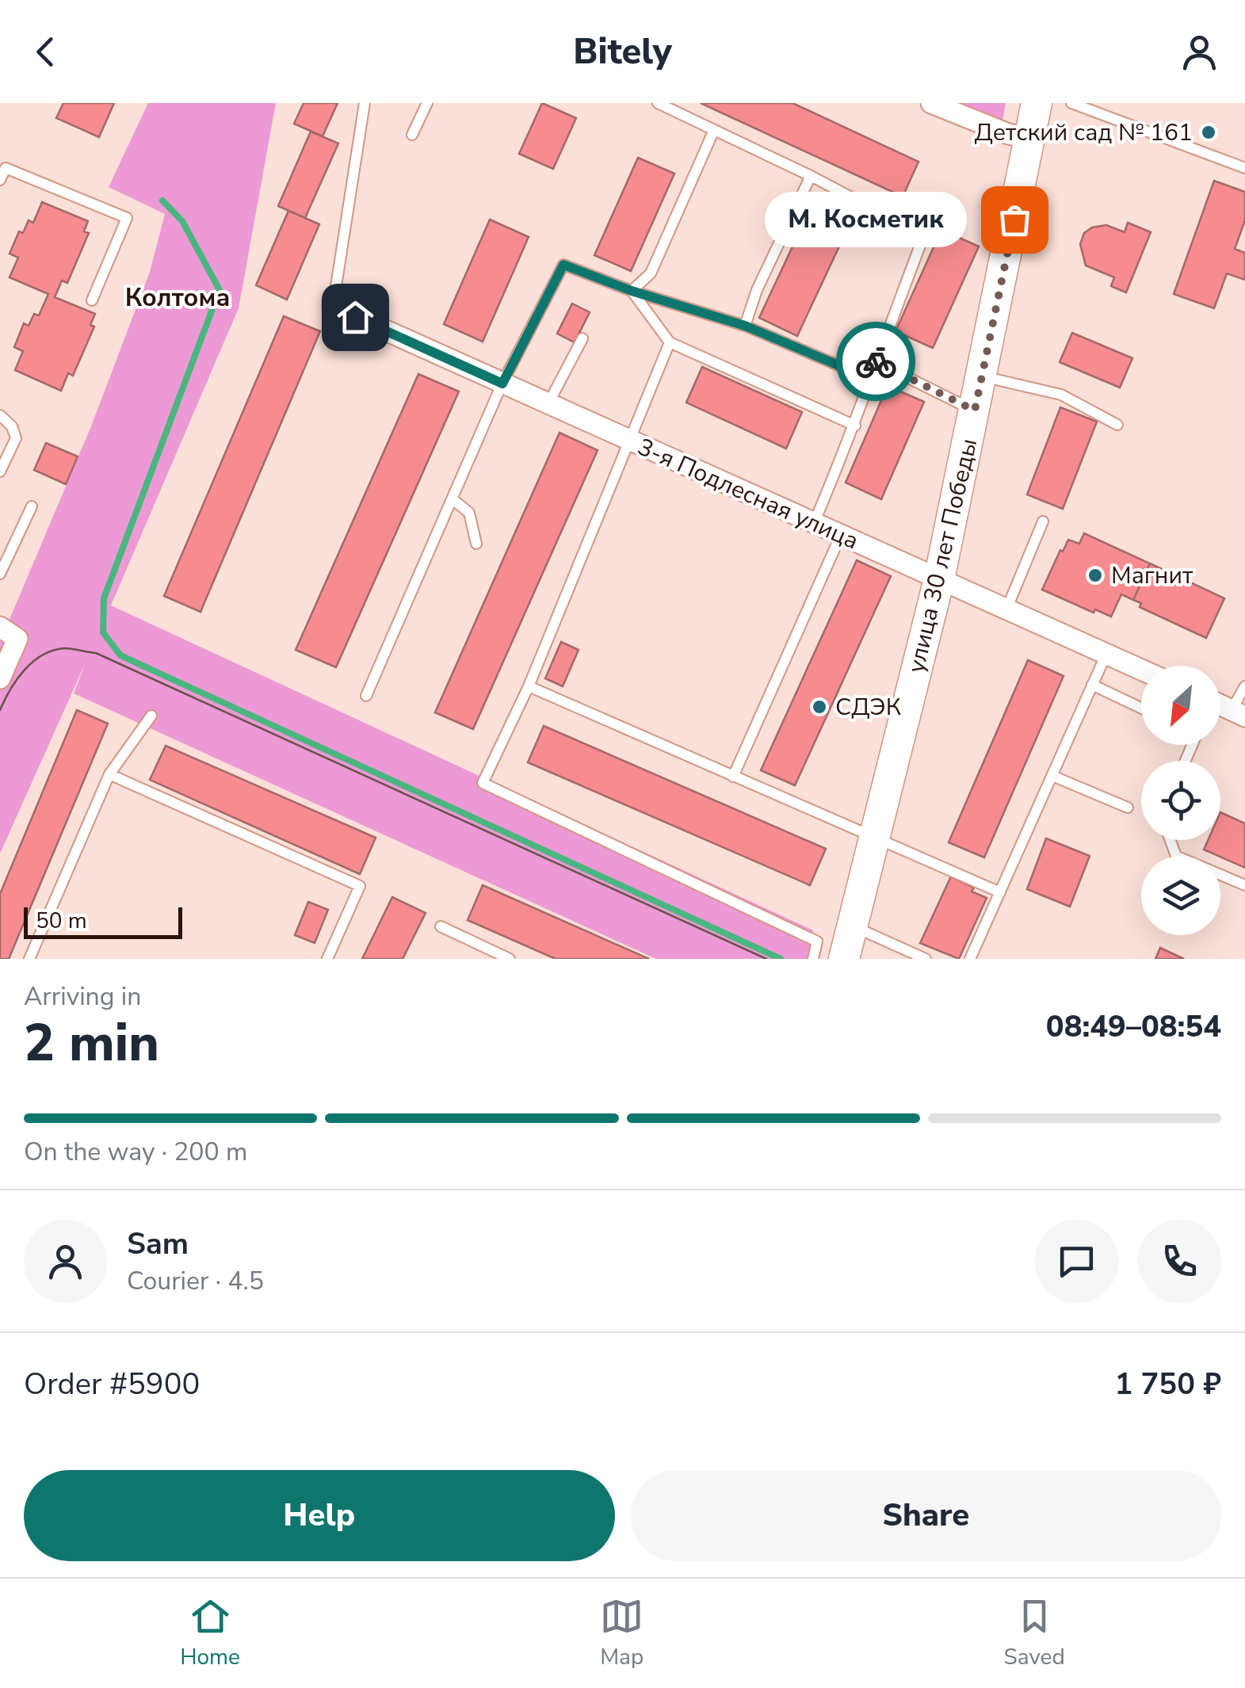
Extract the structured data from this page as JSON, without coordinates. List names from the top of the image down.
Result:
{
  "streets": {
    "main road": ["улица 30 лет Победы"],
    "street": ["3-я Подлесная улица"]
  },
  "crossings": [
    ["3-я Подлесная улица", "улица 30 лет Победы"]
  ],
  "districts": ["Колтома"],
  "places": [
    "Детский сад № 161",
    "М. Косметик",
    "Магнит",
    "СДЭК"
  ],
  "scale_bar": "50 m",
  "north": "bottom left",
  "page": {
    "header": "Bitely",
    "bubble": "М. Косметик",
    "scale": "50 m",
    "heading": ["2 min", "Arriving in", "08:49–08:54"],
    "panel": [
      "Sam",
      "Courier · 4.5",
      "Order #5900",
      "1 750 ₽"
    ],
    "bar": "On the way · 200 m",
    "buttons": ["Help", "Share"],
    "tabs": ["Home", "Map", "Saved"]
  }
}
